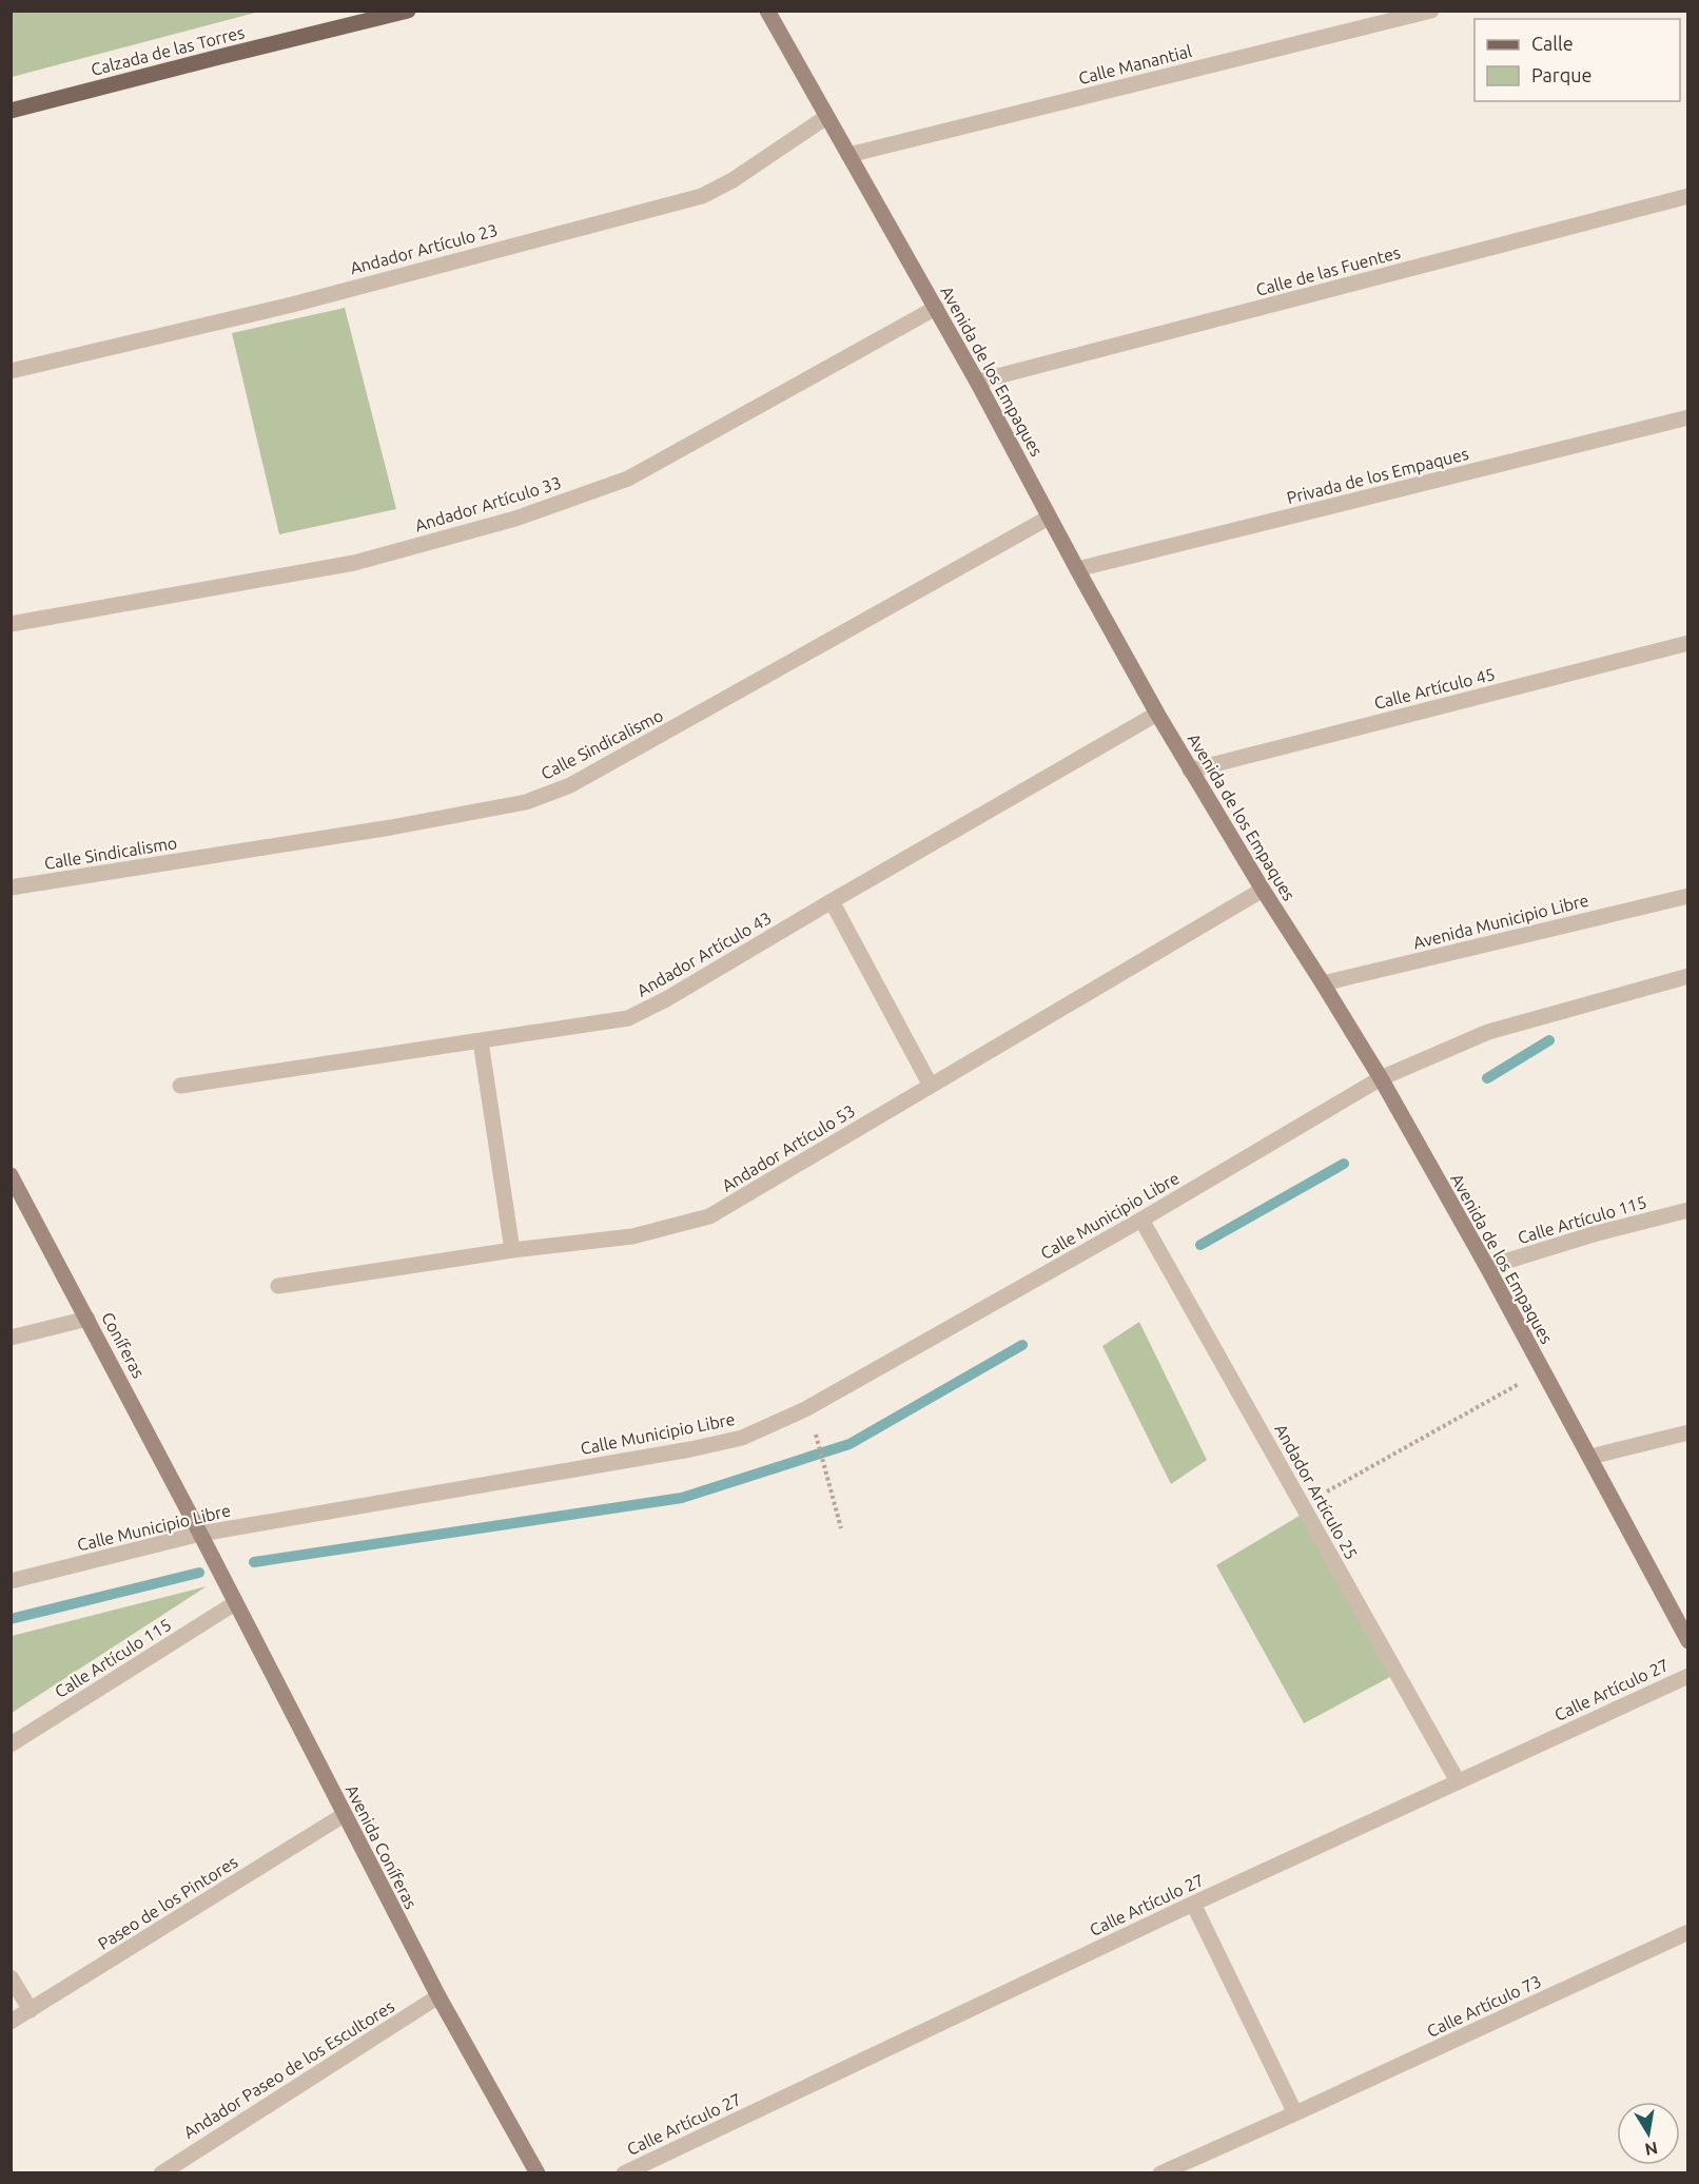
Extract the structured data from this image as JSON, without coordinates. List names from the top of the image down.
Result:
{
  "streets": {
    "main road": [
      "Calzada de las Torres",
      "Avenida de los Empaques",
      "Coníferas",
      "Avenida Coníferas"
    ],
    "street": [
      "Calle Manantial",
      "Andador Artículo 23",
      "Calle de las Fuentes",
      "Privada de los Empaques",
      "Andador Artículo 33",
      "Calle Artículo 45",
      "Calle Sindicalismo",
      "Avenida Municipio Libre",
      "Andador Artículo 43",
      "Andador Artículo 53",
      "Calle Municipio Libre",
      "Calle Artículo 115",
      "Andador Artículo 25",
      "Calle Artículo 27",
      "Paseo de los Pintores",
      "Calle Artículo 73",
      "Andador Paseo de los Escultores"
    ]
  },
  "crossings": [
    ["Calle Manantial", "Avenida de los Empaques"],
    ["Andador Artículo 23", "Avenida de los Empaques"],
    ["Calle de las Fuentes", "Avenida de los Empaques"],
    ["Avenida de los Empaques", "Privada de los Empaques"],
    ["Avenida de los Empaques", "Andador Artículo 33"],
    ["Avenida de los Empaques", "Calle Artículo 45"],
    ["Avenida de los Empaques", "Calle Sindicalismo"],
    ["Avenida de los Empaques", "Avenida Municipio Libre"],
    ["Avenida de los Empaques", "Andador Artículo 43"],
    ["Avenida de los Empaques", "Andador Artículo 53"],
    ["Avenida de los Empaques", "Calle Municipio Libre"],
    ["Avenida de los Empaques", "Calle Artículo 115"],
    ["Calle Municipio Libre", "Coníferas"],
    ["Calle Municipio Libre", "Andador Artículo 25"],
    ["Calle Municipio Libre", "Avenida Coníferas"],
    ["Calle Artículo 115", "Avenida Coníferas"],
    ["Coníferas", "Avenida Coníferas"],
    ["Andador Artículo 25", "Calle Artículo 27"],
    ["Avenida Coníferas", "Paseo de los Pintores"],
    ["Avenida Coníferas", "Andador Paseo de los Escultores"]
  ],
  "legend": ["Calle", "Parque"],
  "north": "bottom"
}
